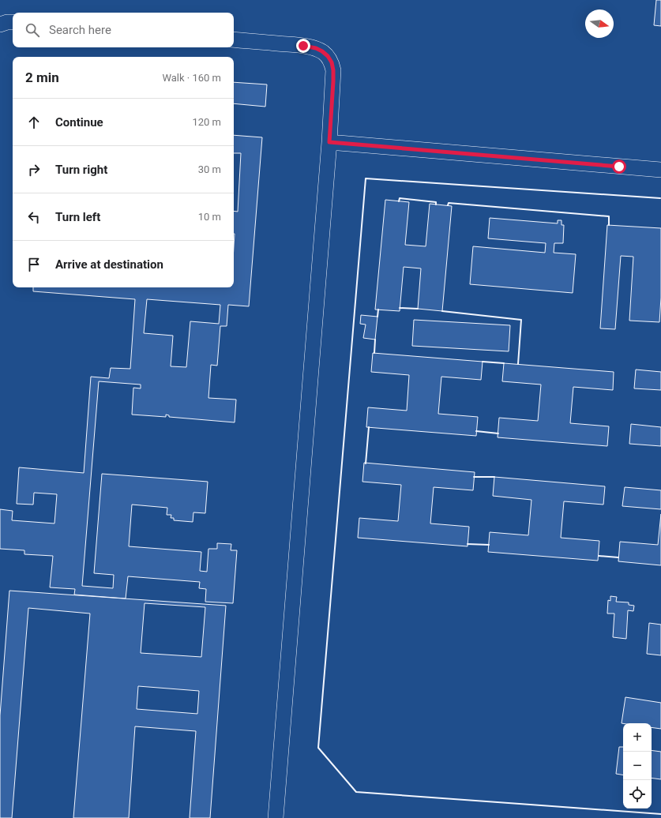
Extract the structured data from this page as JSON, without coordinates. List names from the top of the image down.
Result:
{
  "north": "right",
  "page": {
    "search": "Search here",
    "heading": ["2 min", "Walk · 160 m"],
    "list": [
      ["Continue", "120 m"],
      ["Turn right", "30 m"],
      ["Turn left", "10 m"],
      "Arrive at destination"
    ],
    "map_buttons": ["+", "−"]
  }
}
